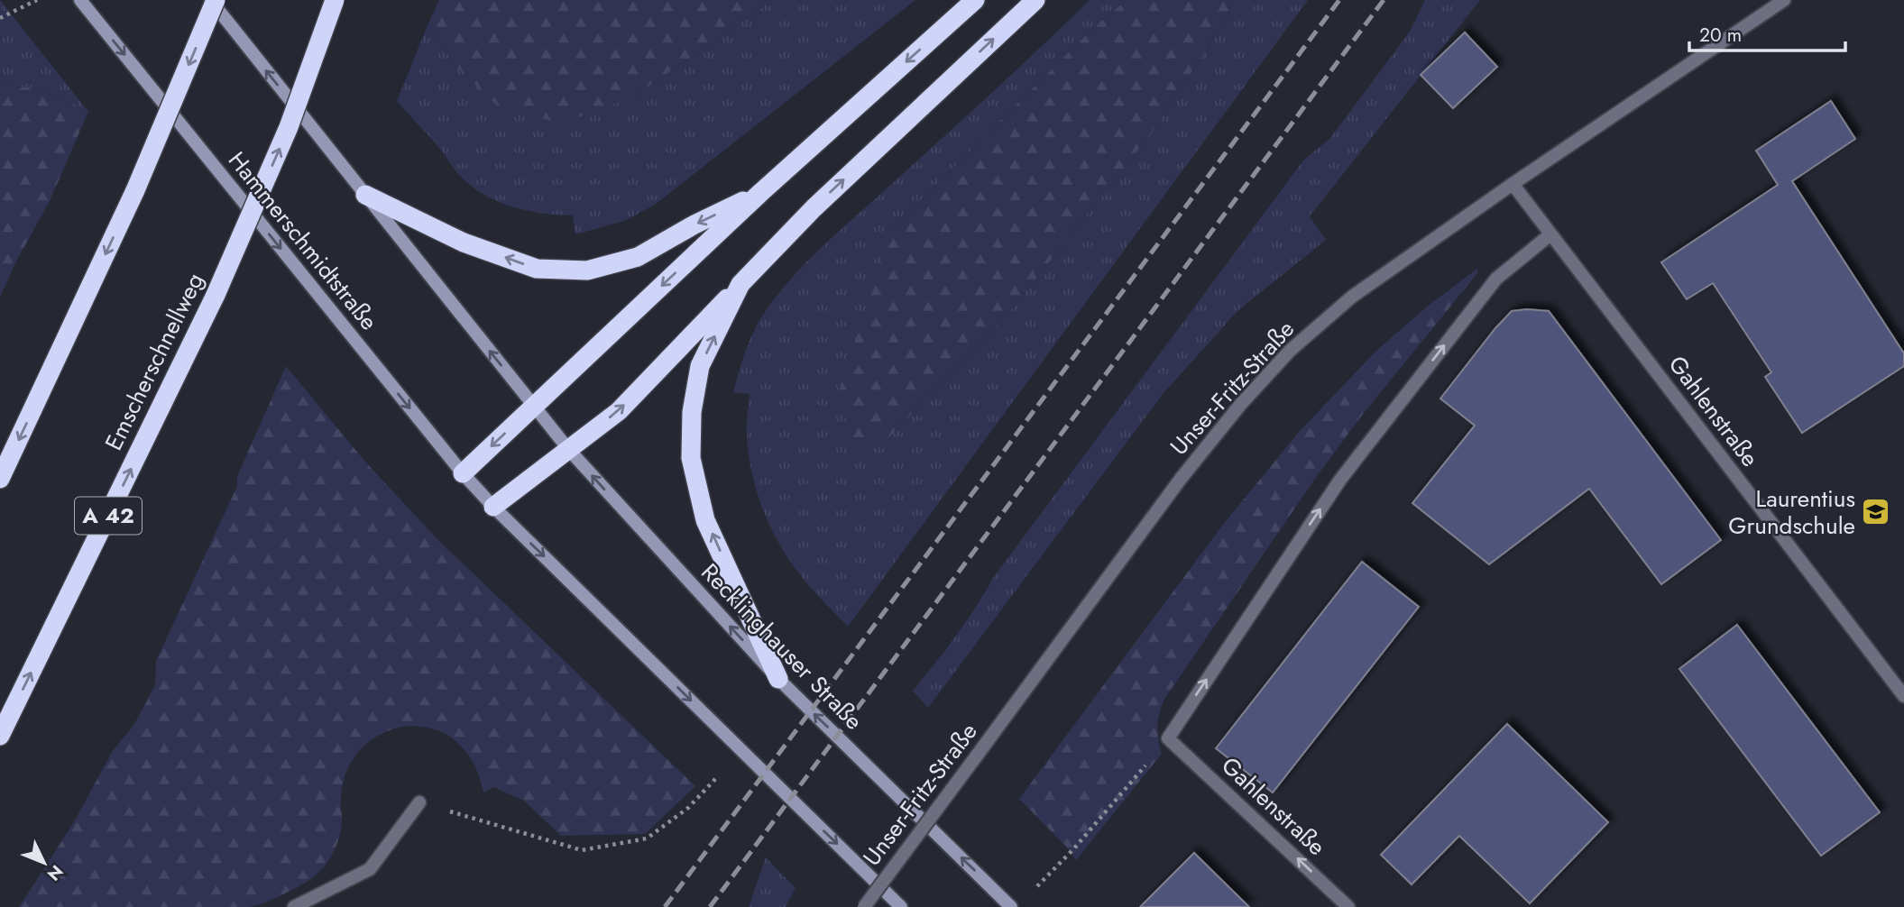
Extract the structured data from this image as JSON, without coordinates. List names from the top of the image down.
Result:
{
  "streets": {
    "highway": ["Emscherschnellweg", "A 42"],
    "main road": ["Hammerschmidtstraße", "Recklinghauser Straße"],
    "street": ["Unser-Fritz-Straße", "Gahlenstraße"]
  },
  "crossings": [
    ["Unser-Fritz-Straße", "Gahlenstraße"]
  ],
  "places": {
    "school or university": ["Laurentius Grundschule"]
  },
  "scale_bar": "20 m",
  "north": "bottom right"
}
